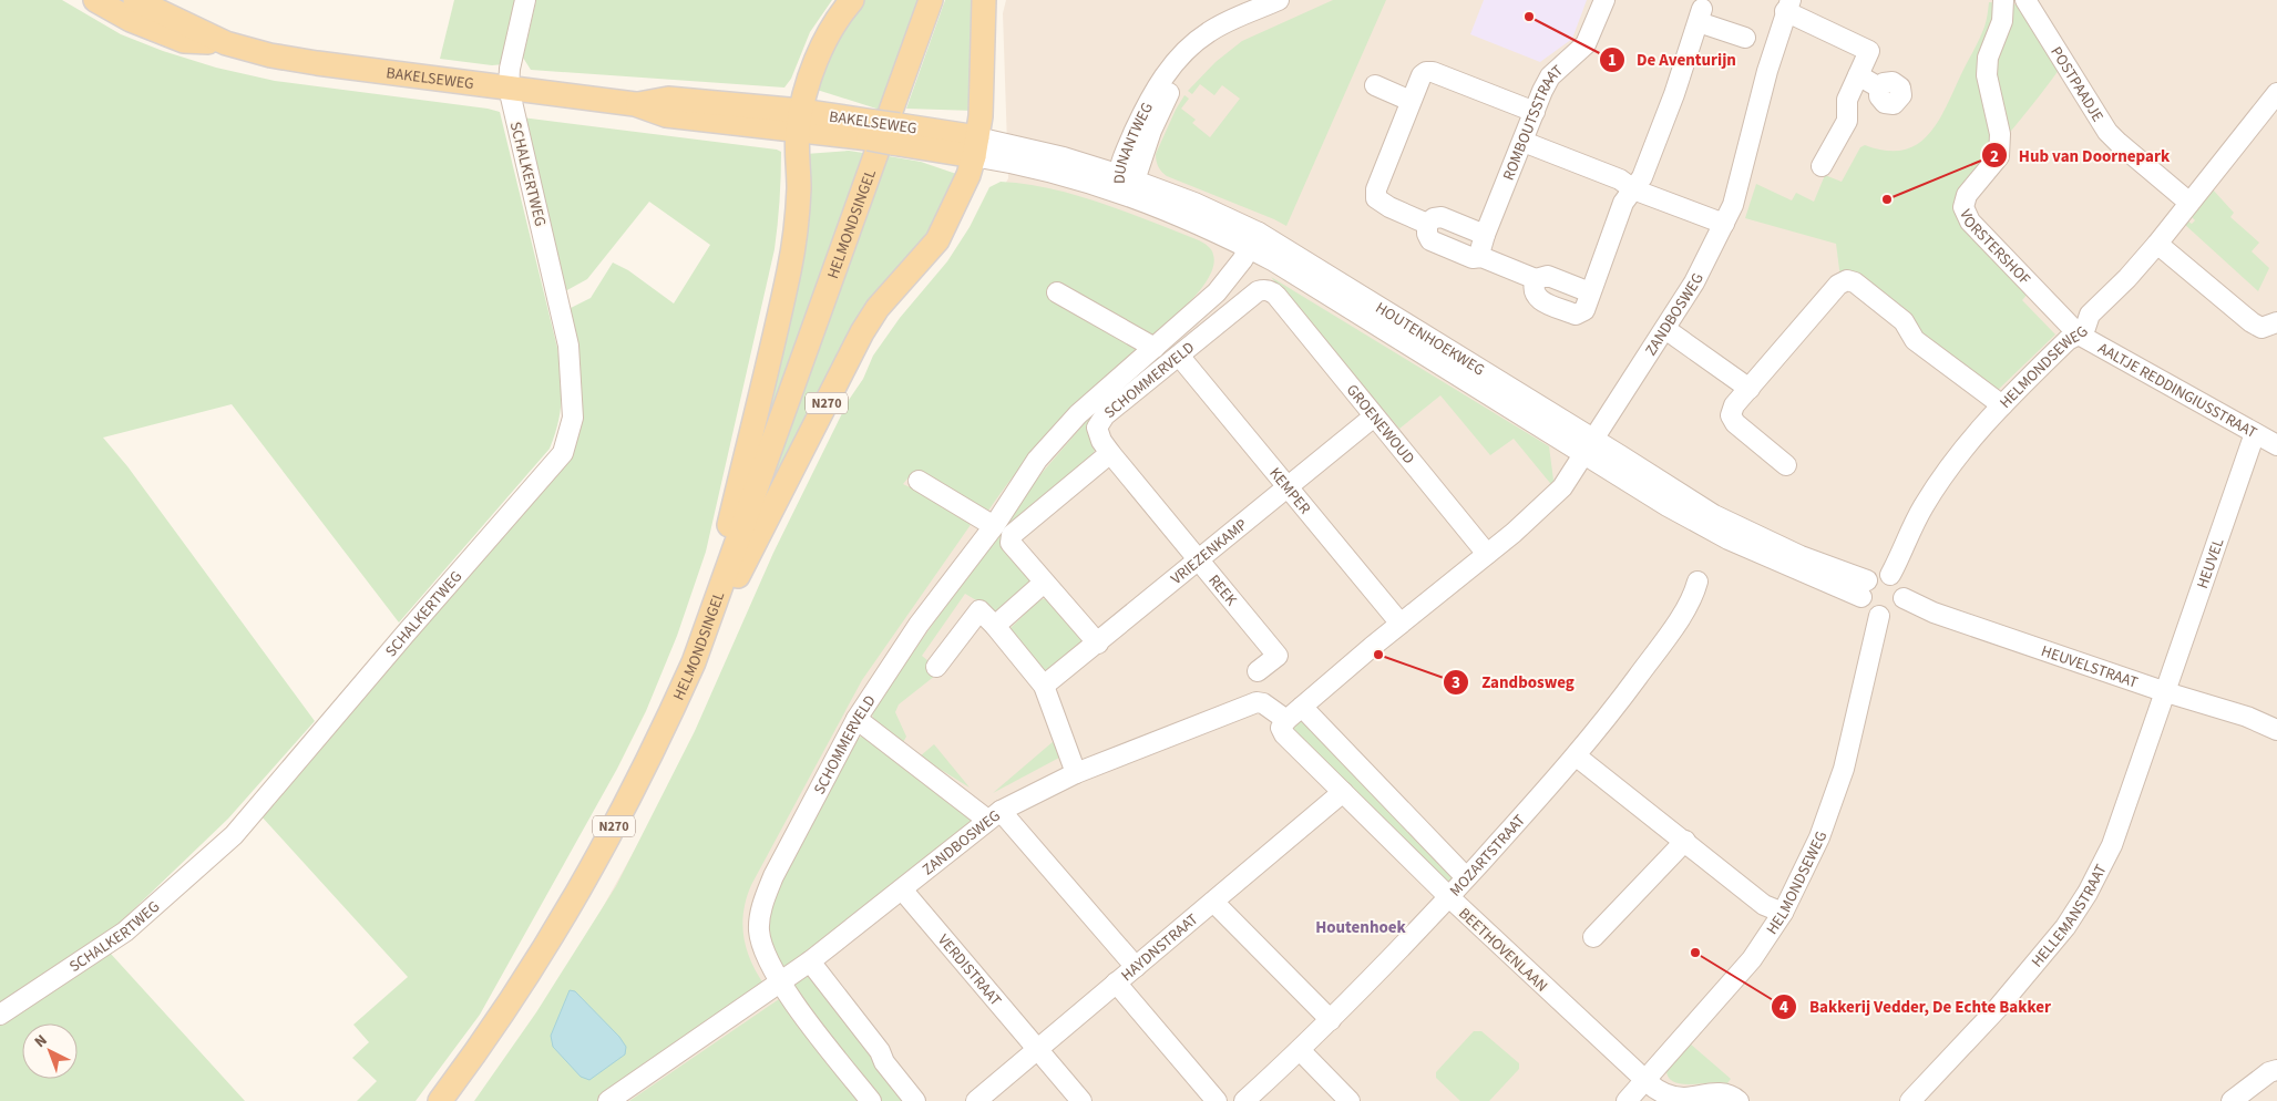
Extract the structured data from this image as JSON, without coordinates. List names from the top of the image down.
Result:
{
  "streets": {
    "main road": ["BAKELSEWEG", "HELMONDSINGEL", "N270"],
    "street": [
      "POSTPAADJE",
      "ROMBOUTSSTRAAT",
      "DUNANTWEG",
      "SCHALKERTWEG",
      "VORSTERSHOF",
      "ZANDBOSWEG",
      "HOUTENHOEKWEG",
      "HELMONDSEWEG",
      "SCHOMMERVELD",
      "AALTJE REDDINGIUSSTRAAT",
      "GROENEWOUD",
      "KEMPER",
      "VRIEZENKAMP",
      "HEUVEL",
      "REEK",
      "HEUVELSTRAAT",
      "MOZARTSTRAAT",
      "HELLEMANSTRAAT",
      "HAYDNSTRAAT",
      "BEETHOVENLAAN",
      "VERDISTRAAT"
    ]
  },
  "crossings": [
    ["BAKELSEWEG", "SCHALKERTWEG"],
    ["BAKELSEWEG", "HELMONDSINGEL"],
    ["BAKELSEWEG", "HOUTENHOEKWEG"],
    ["BAKELSEWEG", "N270"],
    ["POSTPAADJE", "HELMONDSEWEG"],
    ["DUNANTWEG", "HOUTENHOEKWEG"],
    ["HELMONDSINGEL", "N270"],
    ["VORSTERSHOF", "HELMONDSEWEG"],
    ["VORSTERSHOF", "AALTJE REDDINGIUSSTRAAT"],
    ["ZANDBOSWEG", "HOUTENHOEKWEG"],
    ["ZANDBOSWEG", "SCHOMMERVELD"],
    ["ZANDBOSWEG", "GROENEWOUD"],
    ["ZANDBOSWEG", "KEMPER"],
    ["ZANDBOSWEG", "BEETHOVENLAAN"],
    ["ZANDBOSWEG", "VERDISTRAAT"],
    ["HOUTENHOEKWEG", "HELMONDSEWEG"],
    ["HOUTENHOEKWEG", "SCHOMMERVELD"],
    ["HOUTENHOEKWEG", "N270"],
    ["HOUTENHOEKWEG", "HEUVELSTRAAT"],
    ["HELMONDSEWEG", "AALTJE REDDINGIUSSTRAAT"],
    ["HELMONDSEWEG", "HEUVELSTRAAT"],
    ["HELMONDSEWEG", "BEETHOVENLAAN"],
    ["SCHOMMERVELD", "GROENEWOUD"],
    ["SCHOMMERVELD", "KEMPER"],
    ["SCHOMMERVELD", "REEK"],
    ["AALTJE REDDINGIUSSTRAAT", "HEUVEL"],
    ["GROENEWOUD", "VRIEZENKAMP"],
    ["KEMPER", "VRIEZENKAMP"],
    ["VRIEZENKAMP", "REEK"],
    ["HEUVEL", "HEUVELSTRAAT"],
    ["HEUVEL", "HELLEMANSTRAAT"],
    ["HEUVELSTRAAT", "HELLEMANSTRAAT"],
    ["MOZARTSTRAAT", "BEETHOVENLAAN"],
    ["HAYDNSTRAAT", "BEETHOVENLAAN"],
    ["HAYDNSTRAAT", "VERDISTRAAT"]
  ],
  "districts": ["Houtenhoek"],
  "places": [
    "De Aventurijn",
    "Hub van Doornepark",
    "Zandbosweg",
    "Bakkerij Vedder, De Echte Bakker"
  ],
  "north": "top left"
}
